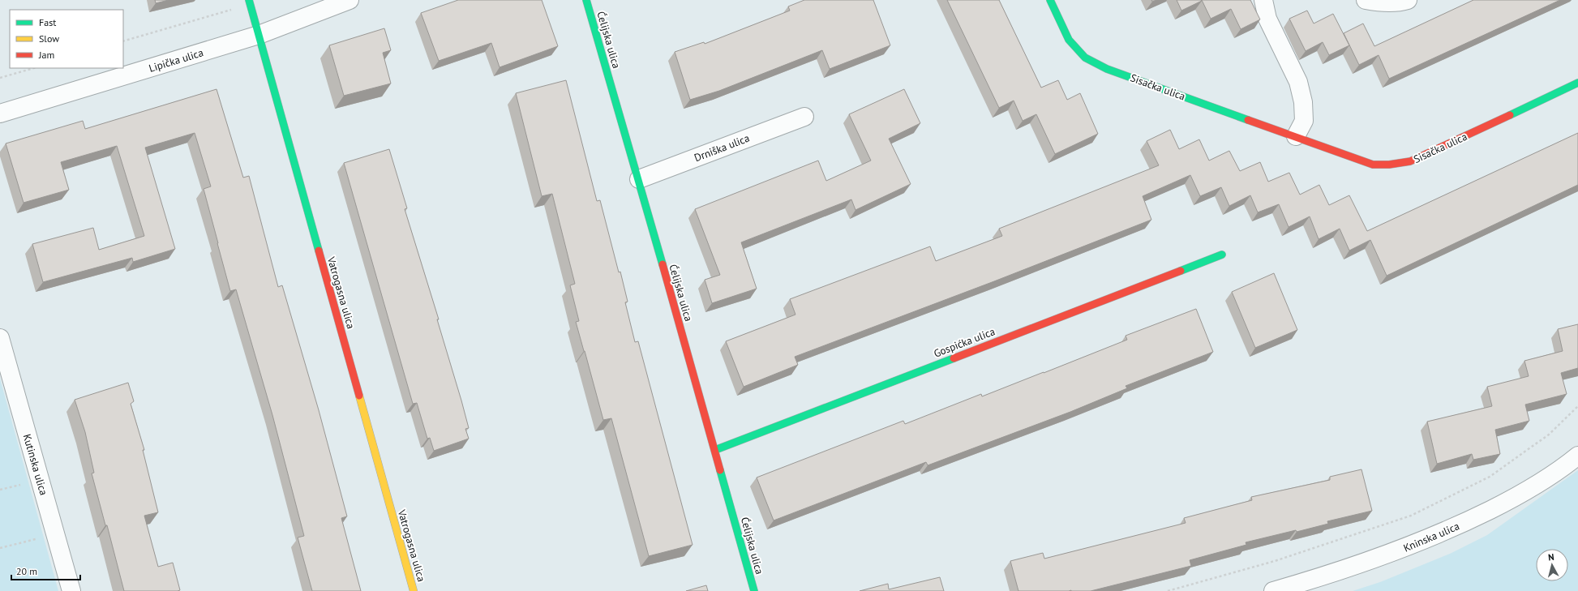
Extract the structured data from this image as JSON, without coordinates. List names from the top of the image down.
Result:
{
  "streets": {
    "street": [
      "Ćelijska ulica",
      "Lipička ulica",
      "Sisačka ulica",
      "Drniška ulica",
      "Vatrogasna ulica",
      "Gospićka ulica",
      "Kutinska ulica",
      "Kninska ulica"
    ]
  },
  "crossings": [
    ["Ćelijska ulica", "Drniška ulica"],
    ["Ćelijska ulica", "Gospićka ulica"],
    ["Lipička ulica", "Vatrogasna ulica"]
  ],
  "legend": ["Fast", "Slow", "Jam"],
  "scale_bar": "20 m",
  "north": "top"
}
